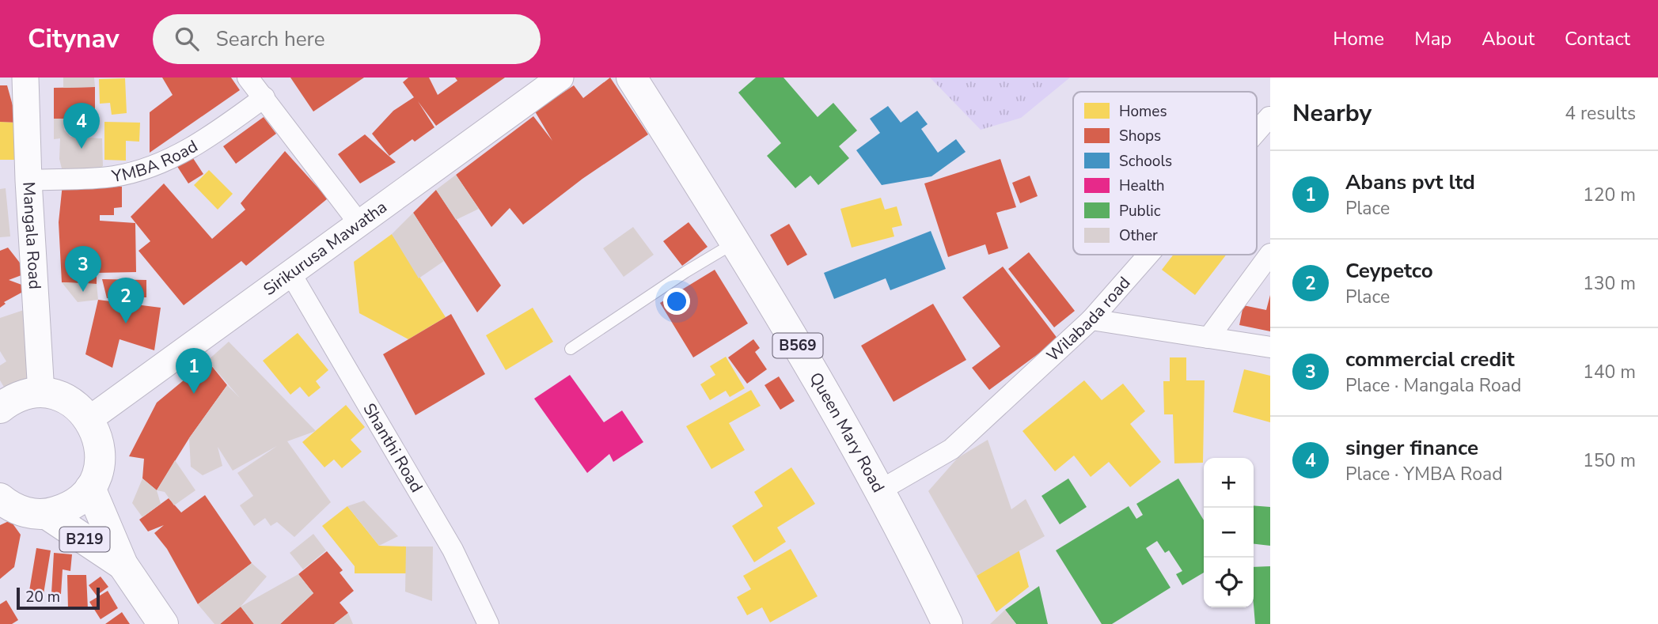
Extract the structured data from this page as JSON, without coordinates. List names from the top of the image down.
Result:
{
  "streets": {
    "main road": ["B569", "Queen Mary Road", "B219"],
    "street": [
      "YMBA Road",
      "Mangala Road",
      "Sirikurusa Mawatha",
      "Wilabada road",
      "Shanthi Road"
    ]
  },
  "crossings": [
    ["YMBA Road", "Mangala Road"],
    ["Sirikurusa Mawatha", "Shanthi Road"],
    ["Wilabada road", "Queen Mary Road"]
  ],
  "legend": [
    "Homes",
    "Shops",
    "Schools",
    "Health",
    "Public",
    "Other"
  ],
  "scale_bar": "20 m",
  "page": {
    "header": "Citynav",
    "search": "Search here",
    "nav": [
      "Home",
      "Map",
      "About",
      "Contact"
    ],
    "heading": ["Nearby", "4 results"],
    "pins": [
      "4",
      "3",
      "2",
      "1"
    ],
    "list": [
      {
        "mark": "1",
        "name": "Abans pvt ltd",
        "note": "Place",
        "value": "120 m"
      },
      {
        "mark": "2",
        "name": "Ceypetco",
        "note": "Place",
        "value": "130 m"
      },
      {
        "mark": "3",
        "name": "commercial credit",
        "note": "Place · Mangala Road",
        "value": "140 m"
      },
      {
        "mark": "4",
        "name": "singer finance",
        "note": "Place · YMBA Road",
        "value": "150 m"
      }
    ],
    "map_buttons": ["+", "−"],
    "scale": "20 m"
  }
}
